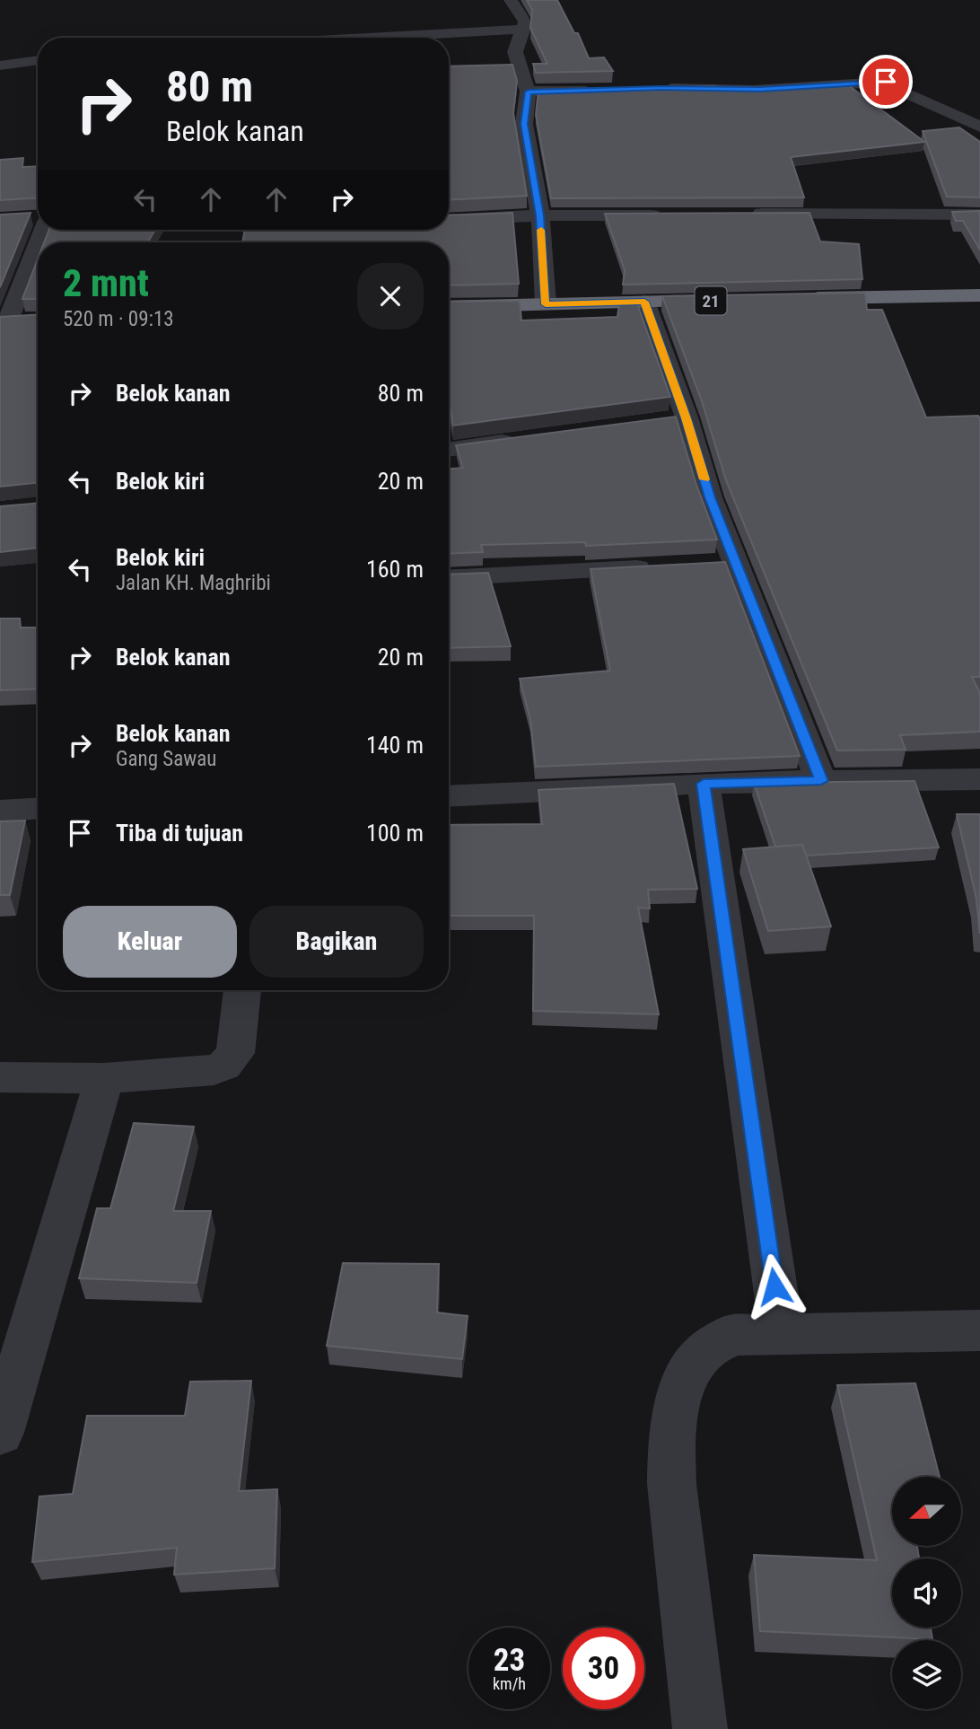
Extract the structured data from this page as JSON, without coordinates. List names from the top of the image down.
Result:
{
  "streets": {
    "highway": ["21"]
  },
  "north": "left",
  "page": {
    "turn": ["80 m", "Belok kanan"],
    "heading": ["2 mnt", "520 m · 09:13"],
    "list": [
      {
        "name": "Belok kanan",
        "value": "80 m"
      },
      {
        "name": "Belok kiri",
        "value": "20 m"
      },
      {
        "name": "Belok kiri",
        "note": "Jalan KH. Maghribi",
        "value": "160 m"
      },
      {
        "name": "Belok kanan",
        "value": "20 m"
      },
      {
        "name": "Belok kanan",
        "note": "Gang Sawau",
        "value": "140 m"
      },
      {
        "name": "Tiba di tujuan",
        "value": "100 m"
      }
    ],
    "buttons": ["Keluar", "Bagikan"],
    "speed": "23 km/h",
    "limit": "30"
  }
}
